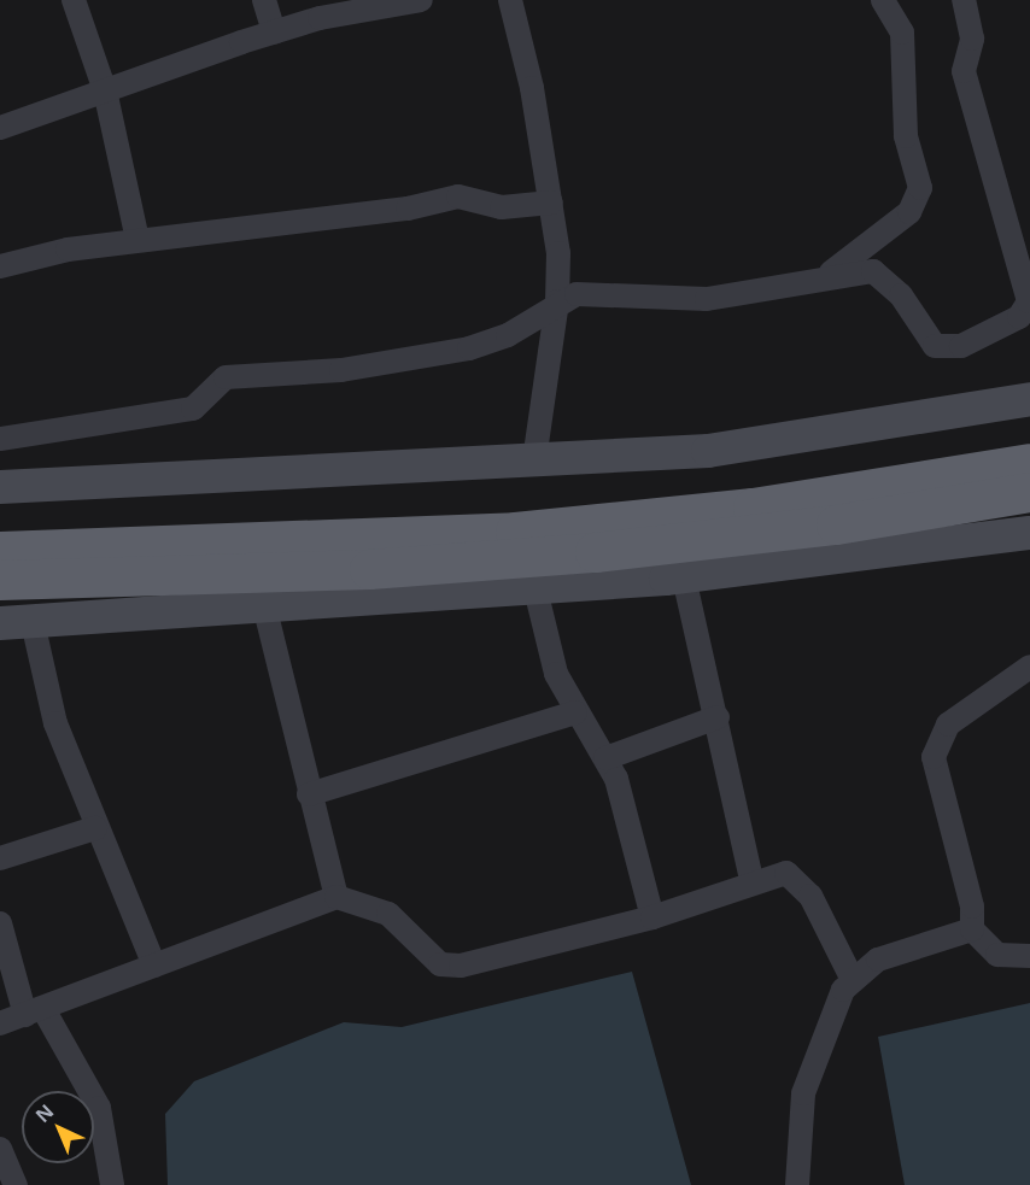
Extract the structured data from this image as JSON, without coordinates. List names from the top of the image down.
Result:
{
  "north": "top left"
}
